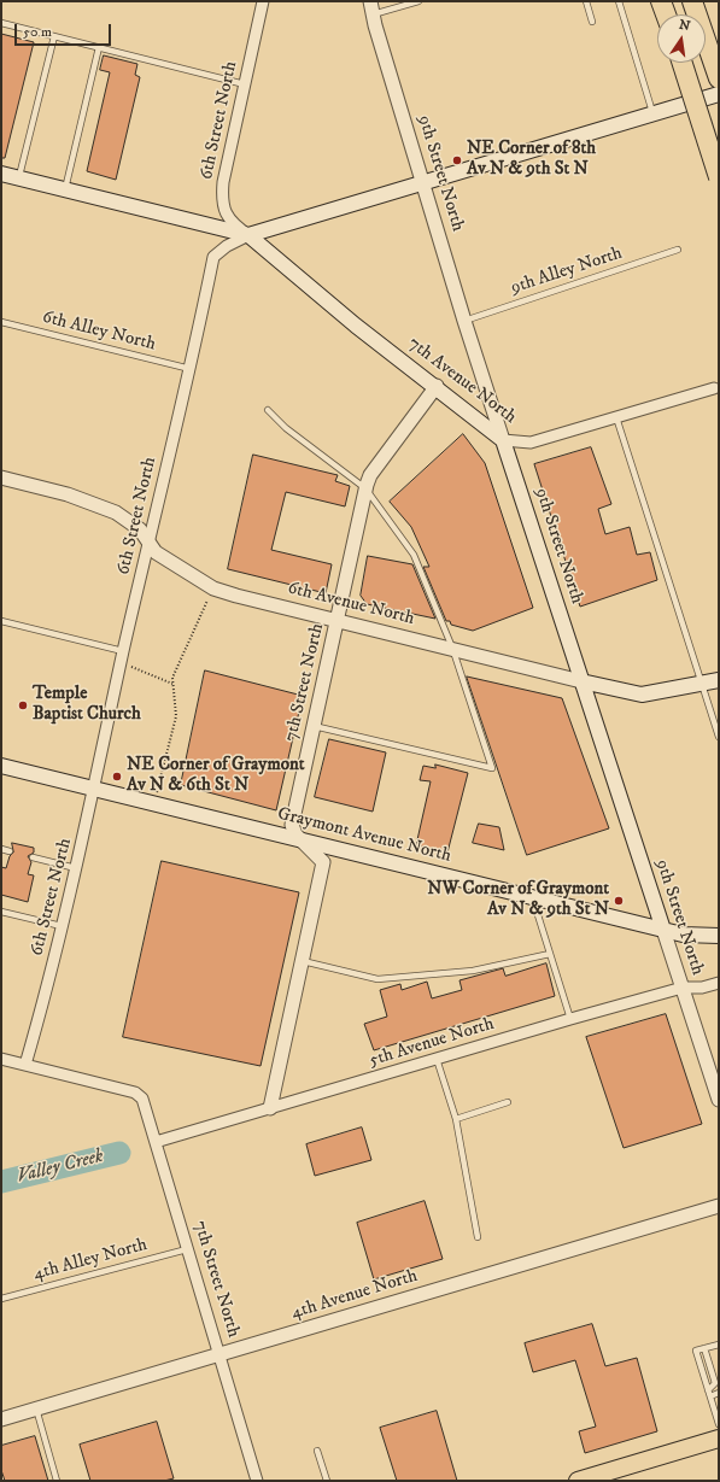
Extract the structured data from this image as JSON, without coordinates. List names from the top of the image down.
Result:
{
  "streets": {
    "main road": [
      "9th Street North",
      "7th Avenue North",
      "6th Avenue North",
      "Graymont Avenue North"
    ],
    "street": [
      "6th Street North",
      "7th Street North",
      "5th Avenue North",
      "4th Avenue North"
    ],
    "lane": ["9th Alley North", "6th Alley North", "4th Alley North"]
  },
  "crossings": [
    ["6th Street North", "6th Alley North"],
    ["6th Street North", "7th Avenue North"],
    ["6th Street North", "6th Avenue North"],
    ["6th Street North", "7th Street North"],
    ["6th Street North", "Graymont Avenue North"],
    ["9th Street North", "9th Alley North"],
    ["9th Street North", "7th Avenue North"],
    ["9th Street North", "6th Avenue North"],
    ["9th Street North", "Graymont Avenue North"],
    ["9th Street North", "5th Avenue North"],
    ["7th Avenue North", "7th Street North"],
    ["6th Avenue North", "7th Street North"],
    ["7th Street North", "Graymont Avenue North"],
    ["7th Street North", "5th Avenue North"],
    ["7th Street North", "4th Alley North"],
    ["7th Street North", "4th Avenue North"]
  ],
  "water": ["Valley Creek"],
  "places": [
    "NE Corner of 8th Av N & 9th St N",
    "Temple Baptist Church",
    "NE Corner of Graymont Av N & 6th St N",
    "NW Corner of Graymont Av N & 9th St N"
  ],
  "scale_bar": "50 m",
  "north": "top"
}
